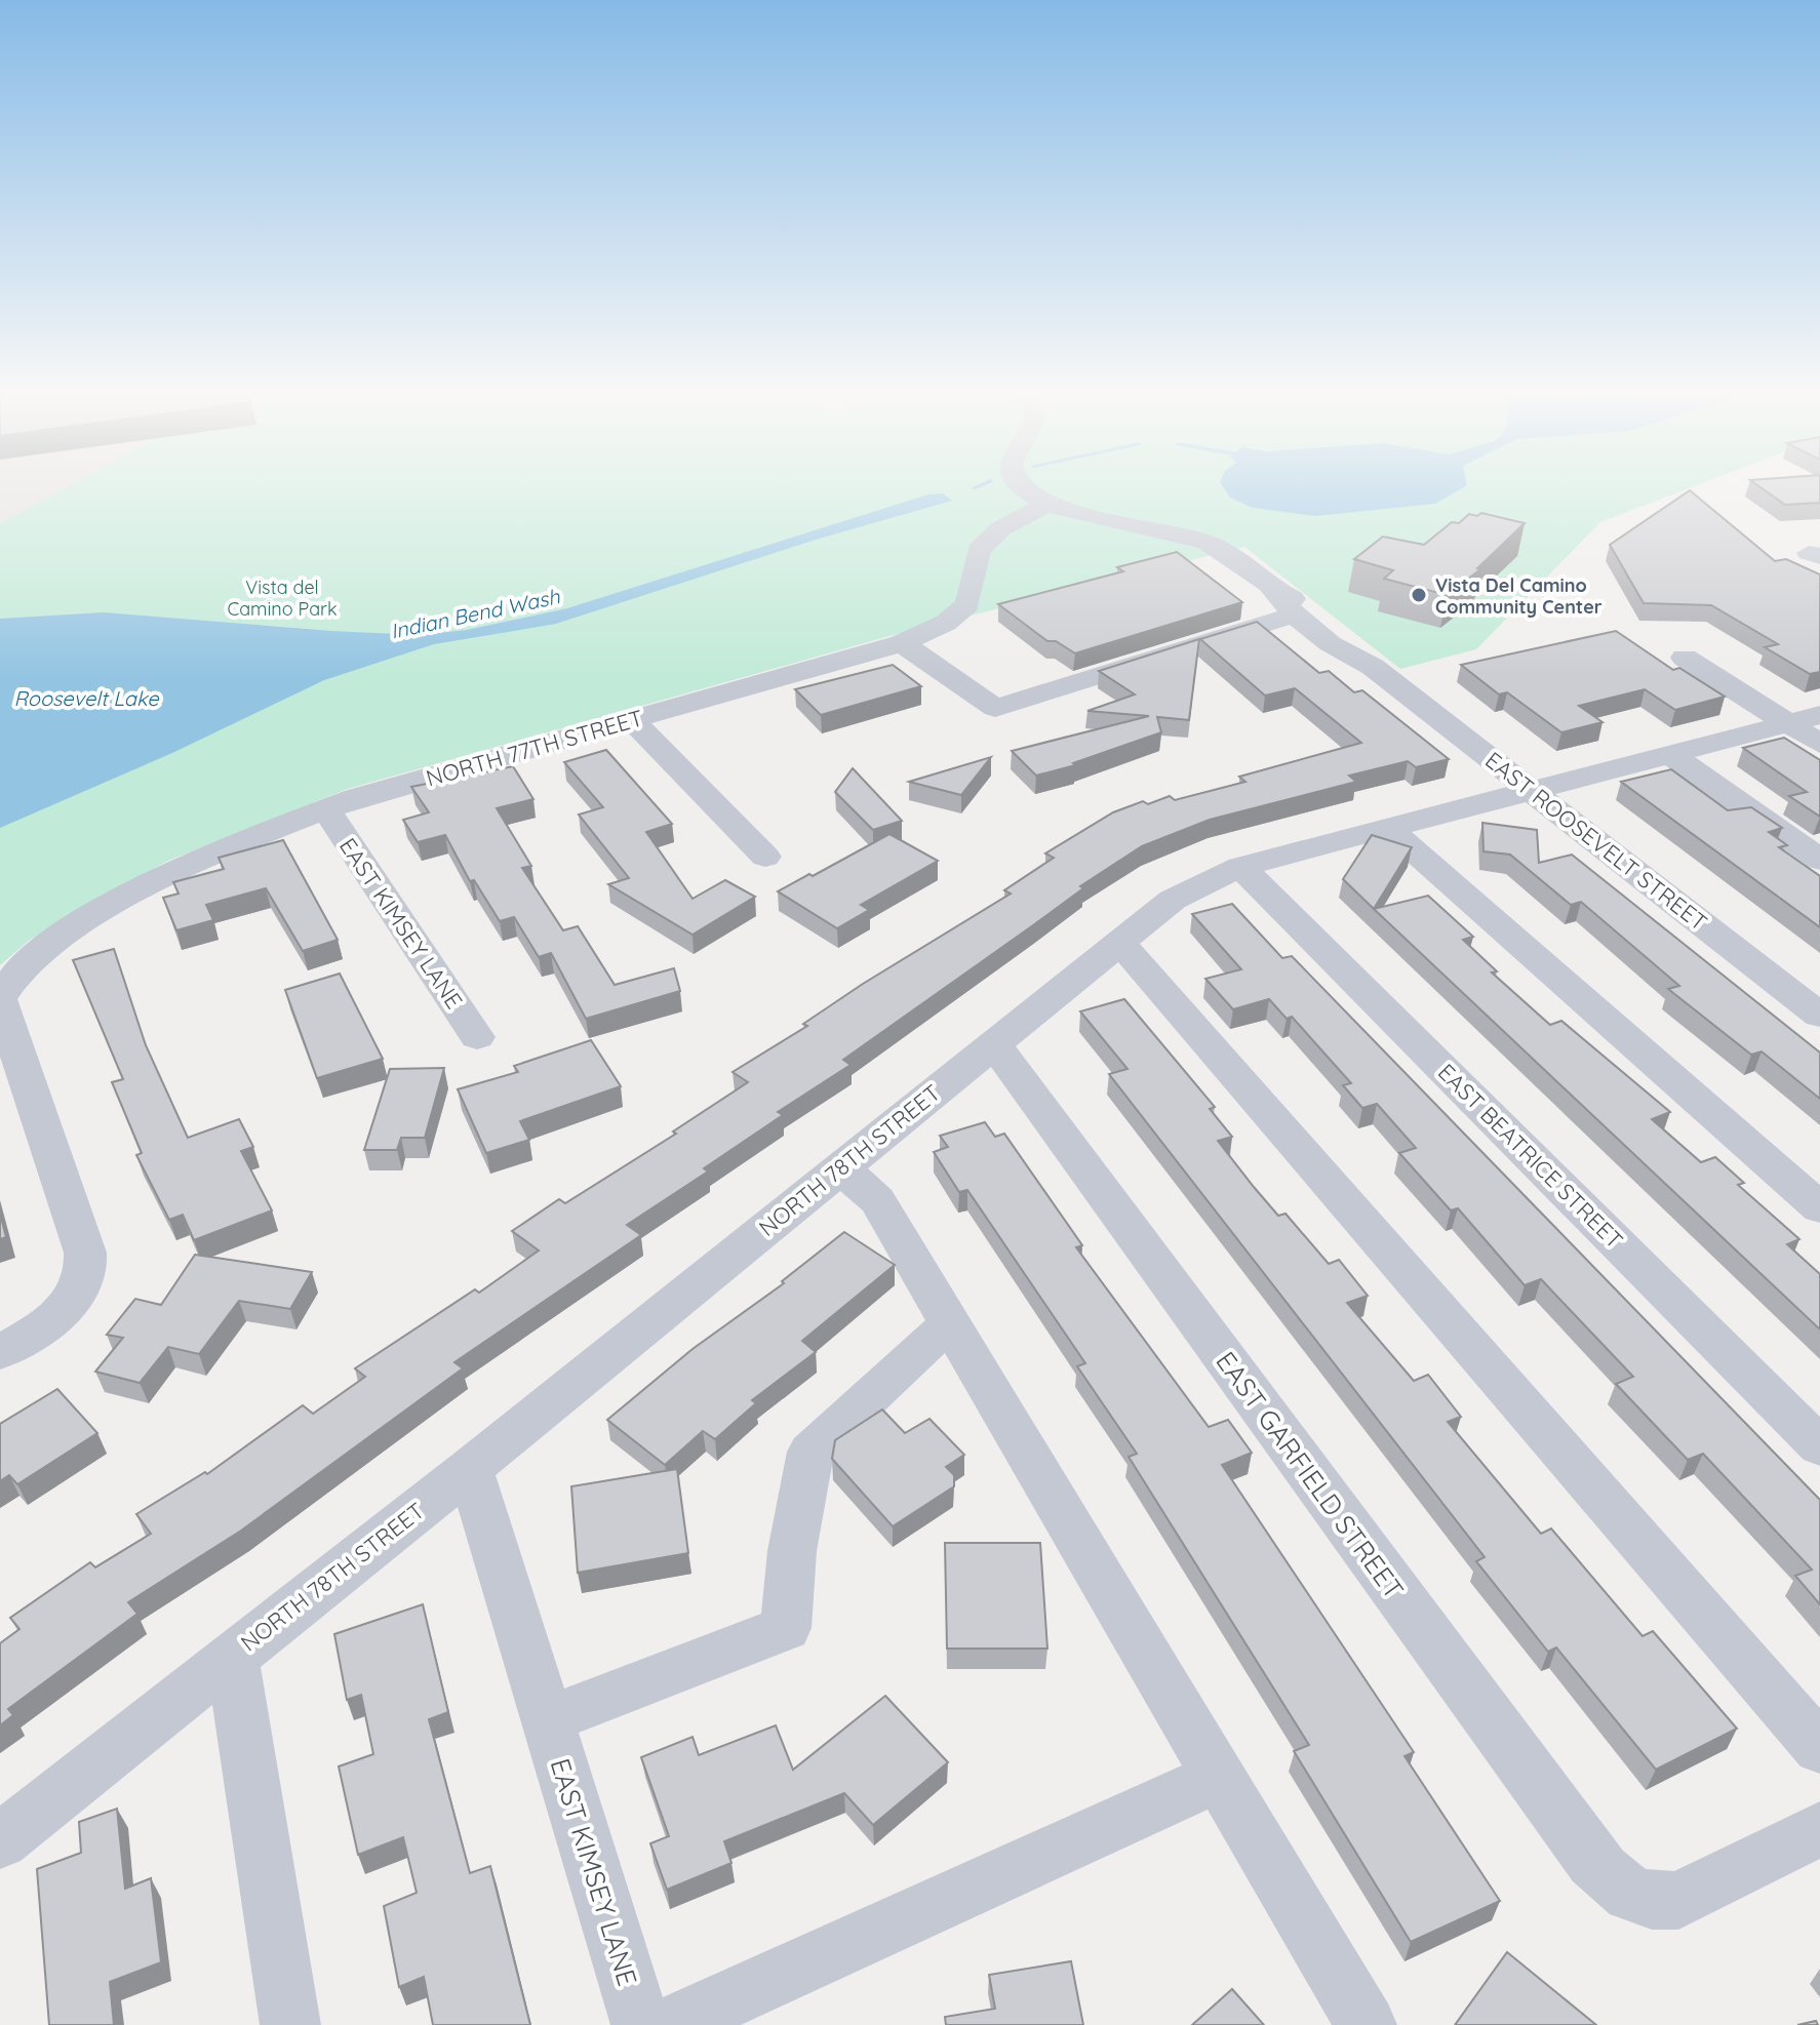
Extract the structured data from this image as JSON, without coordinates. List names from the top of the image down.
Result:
{
  "streets": {
    "street": [
      "NORTH 77TH STREET",
      "EAST ROOSEVELT STREET",
      "EAST KIMSEY LANE",
      "EAST BEATRICE STREET",
      "NORTH 78TH STREET",
      "EAST GARFIELD STREET"
    ]
  },
  "crossings": [
    ["NORTH 77TH STREET", "EAST ROOSEVELT STREET"],
    ["NORTH 77TH STREET", "EAST KIMSEY LANE"],
    ["EAST ROOSEVELT STREET", "NORTH 78TH STREET"],
    ["EAST KIMSEY LANE", "NORTH 78TH STREET"],
    ["EAST BEATRICE STREET", "NORTH 78TH STREET"],
    ["NORTH 78TH STREET", "EAST GARFIELD STREET"]
  ],
  "water": ["Indian Bend Wash", "Roosevelt Lake"],
  "parks": ["Vista del Camino Park"],
  "places": ["Vista Del Camino Community Center"]
}
